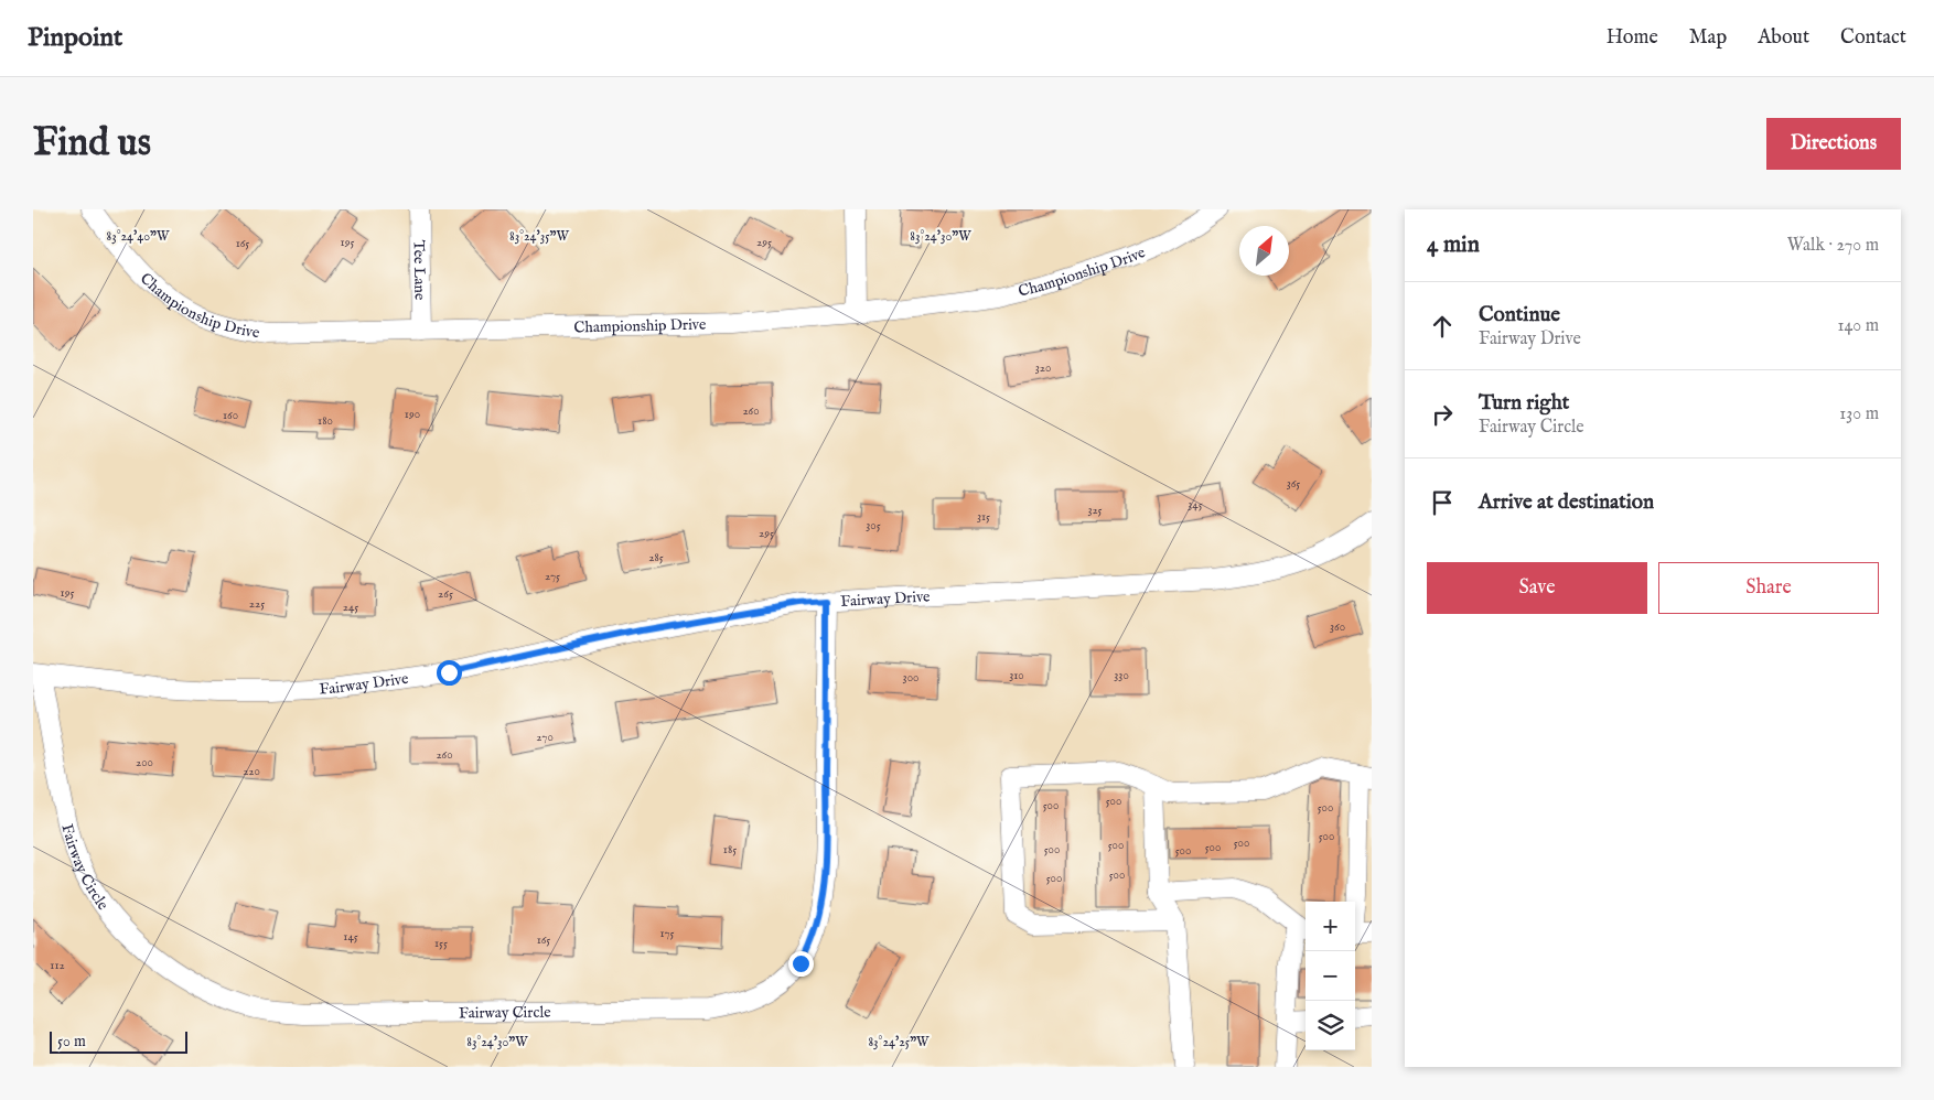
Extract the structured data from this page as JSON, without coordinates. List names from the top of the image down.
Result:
{
  "streets": {
    "street": [
      "Tee Lane",
      "Championship Drive",
      "Fairway Drive",
      "Fairway Circle"
    ]
  },
  "crossings": [
    ["Tee Lane", "Championship Drive"],
    ["Fairway Drive", "Fairway Circle"]
  ],
  "house_numbers": [
    "195",
    "295",
    "165",
    "320",
    "260",
    "190",
    "160",
    "180",
    "365",
    "345",
    "325",
    "315",
    "305",
    "295",
    "285",
    "275",
    "195",
    "265",
    "225",
    "245",
    "360",
    "310",
    "330",
    "300",
    "270",
    "260",
    "200",
    "220",
    "500",
    "500",
    "500",
    "500",
    "500",
    "500",
    "500",
    "185",
    "500",
    "500",
    "500",
    "500",
    "175",
    "145",
    "165",
    "155",
    "112"
  ],
  "scale_bar": "50 m",
  "north": "top right",
  "page": {
    "header": "Pinpoint",
    "nav": [
      "Home",
      "Map",
      "About",
      "Contact"
    ],
    "buttons": [
      "Directions",
      ["Save", "Share"]
    ],
    "title": "Find us",
    "heading": ["4 min", "Walk · 270 m"],
    "list": [
      ["Continue", "Fairway Drive", "140 m"],
      ["Turn right", "Fairway Circle", "130 m"],
      "Arrive at destination"
    ],
    "map_buttons": ["+", "−"],
    "scale": "50 m"
  },
  "coordinates": [
    "83°24'40\"W",
    "83°24'35\"W",
    "83°24'30\"W",
    "83°24'25\"W"
  ]
}
